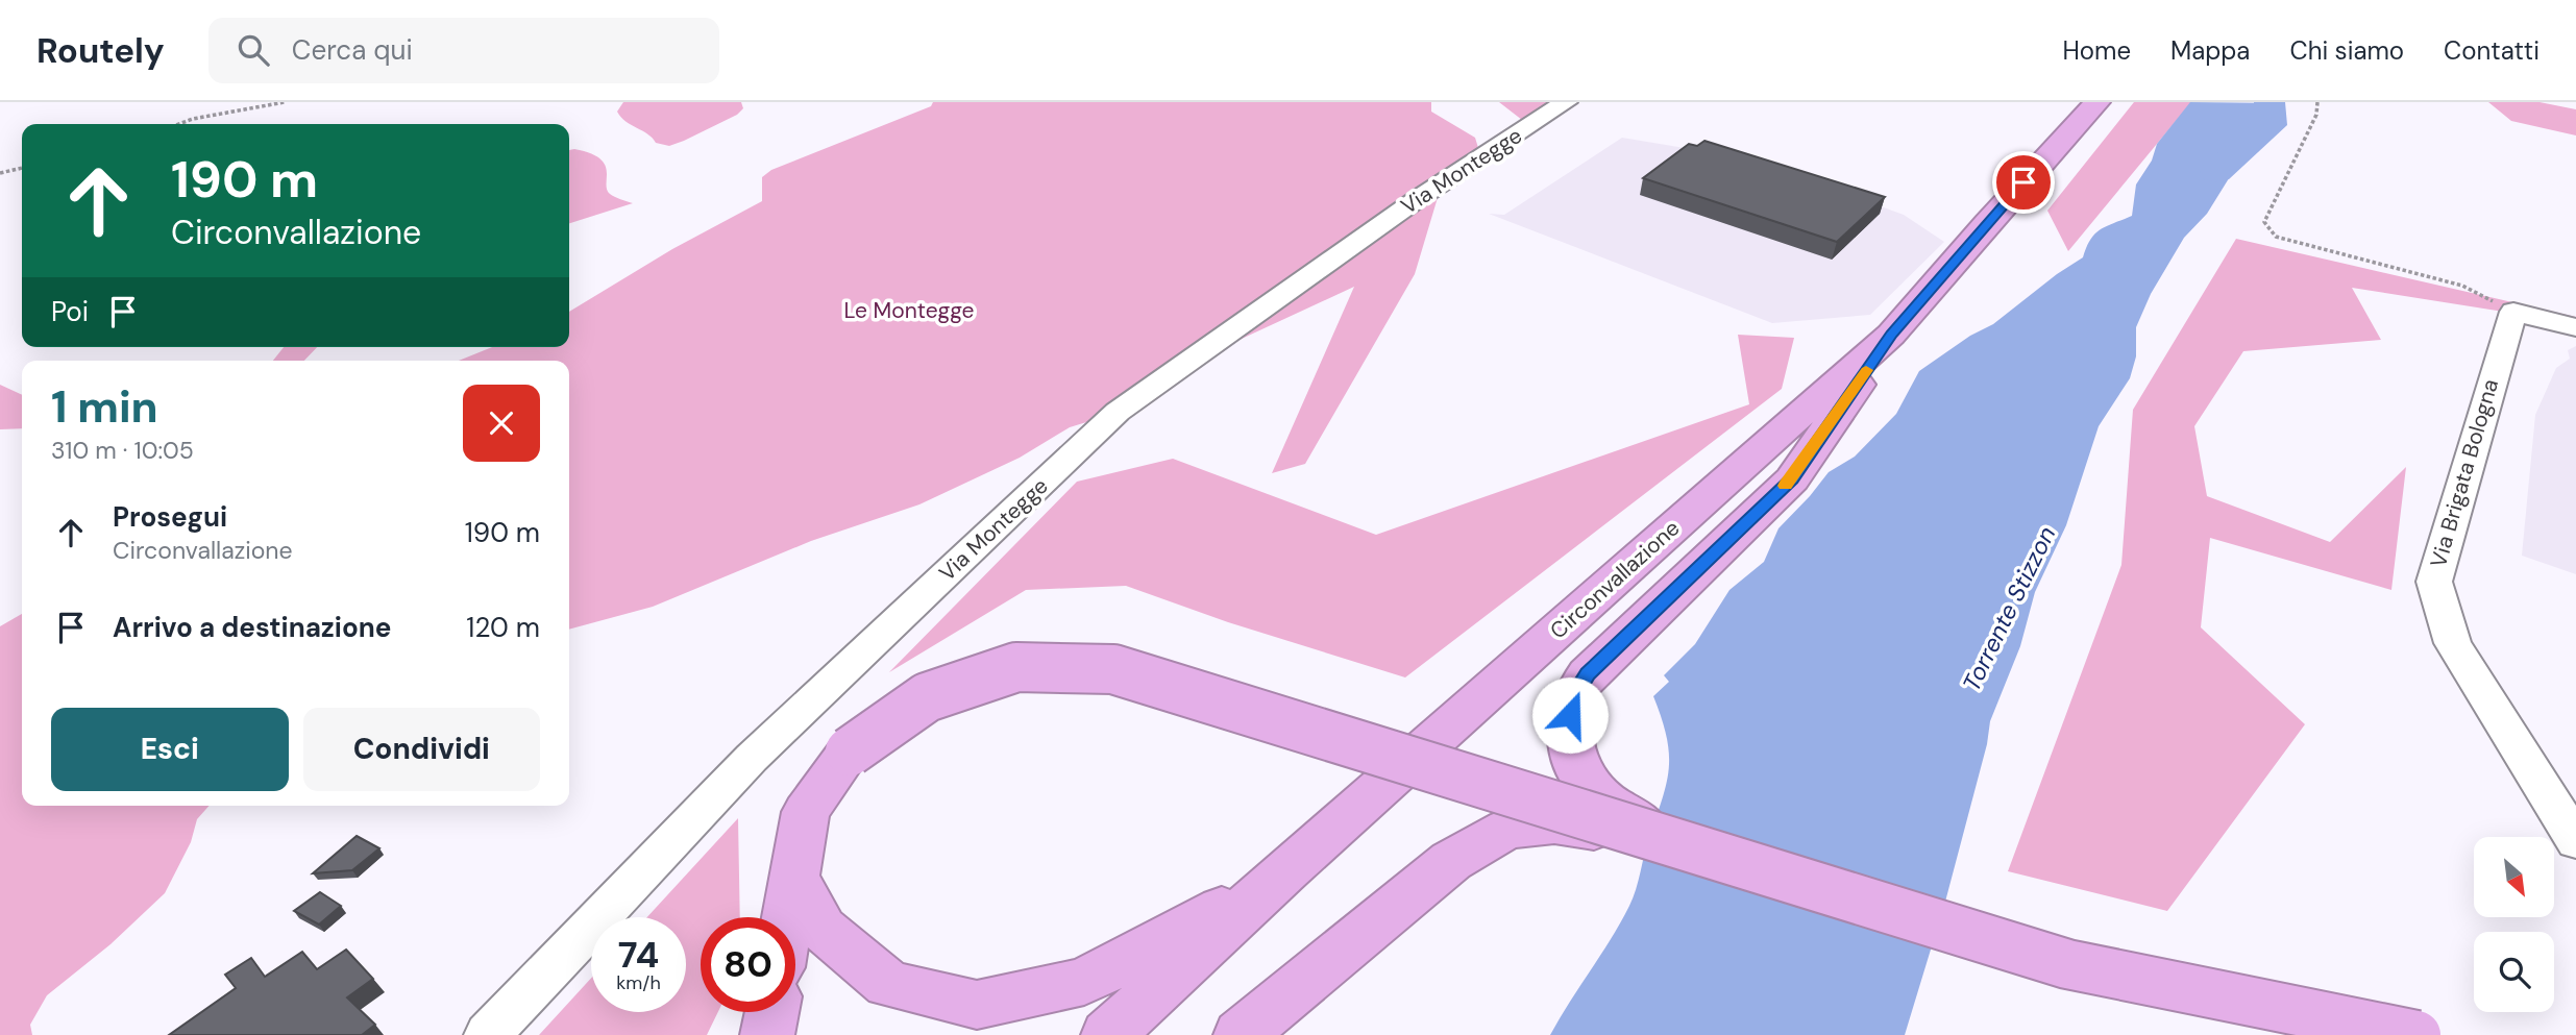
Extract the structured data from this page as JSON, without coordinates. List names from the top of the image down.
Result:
{
  "streets": {
    "highway": ["Circonvallazione"],
    "street": ["Via Montegge", "Via Brigata Bologna"]
  },
  "water": ["Torrente Stizzon"],
  "parks": ["Le Montegge"],
  "north": "bottom right",
  "page": {
    "header": "Routely",
    "search": "Cerca qui",
    "nav": [
      "Home",
      "Mappa",
      "Chi siamo",
      "Contatti"
    ],
    "turn": ["190 m", "Circonvallazione"],
    "then": "Poi",
    "heading": ["1 min", "310 m · 10:05"],
    "list": [
      {
        "name": "Prosegui",
        "note": "Circonvallazione",
        "value": "190 m"
      },
      {
        "name": "Arrivo a destinazione",
        "value": "120 m"
      }
    ],
    "buttons": ["Esci", "Condividi"],
    "speed": "74 km/h",
    "limit": "80"
  }
}
